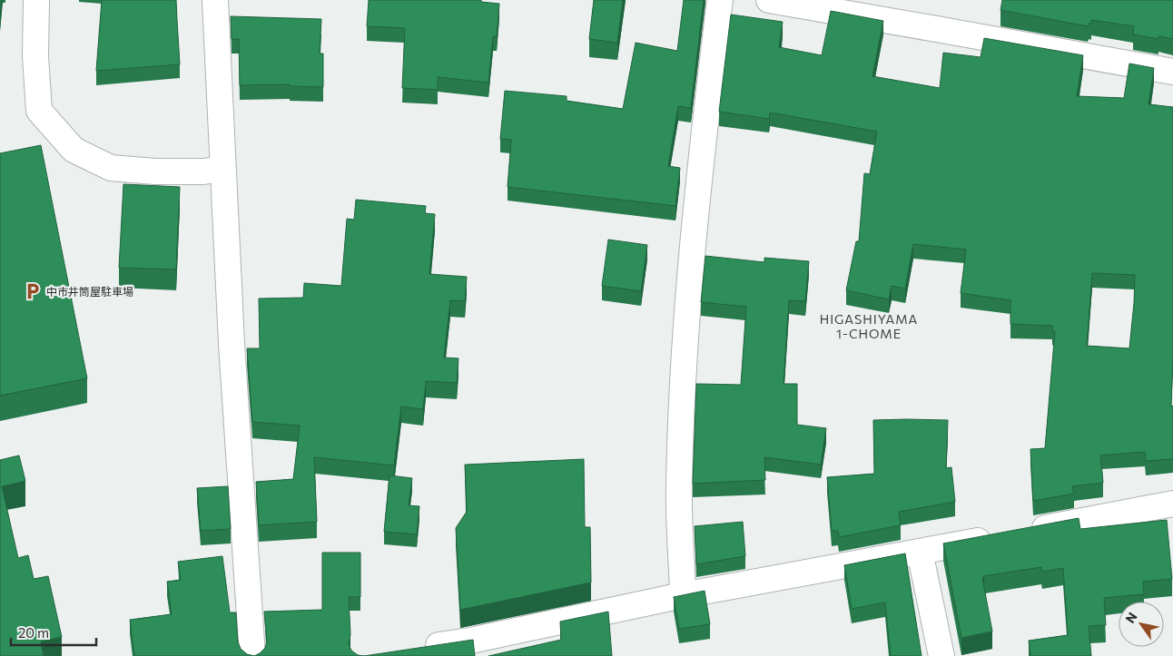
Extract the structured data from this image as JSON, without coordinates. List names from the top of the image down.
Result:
{
  "districts": ["HIGASHIYAMA 1-CHOME"],
  "places": {
    "parking": ["中市井筒屋駐車場"]
  },
  "scale_bar": "20 m",
  "north": "top left"
}
